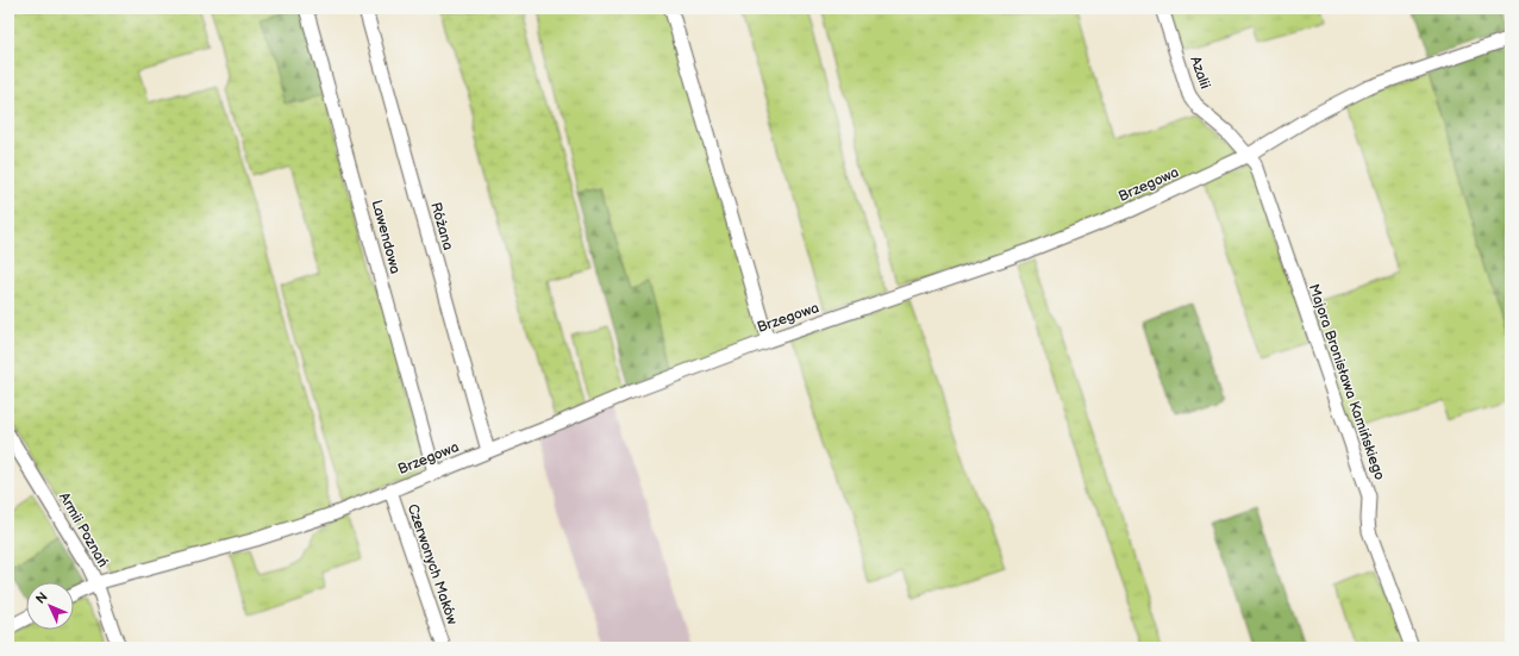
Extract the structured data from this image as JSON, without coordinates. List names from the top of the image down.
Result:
{
  "streets": {
    "street": [
      "Azalii",
      "Brzegowa",
      "Różana",
      "Lawendowa",
      "Majora Bronisława Kamińskiego",
      "Armii Poznań",
      "Czerwonych Maków"
    ]
  },
  "crossings": [
    ["Azalii", "Brzegowa"],
    ["Azalii", "Majora Bronisława Kamińskiego"],
    ["Brzegowa", "Różana"],
    ["Brzegowa", "Lawendowa"],
    ["Brzegowa", "Majora Bronisława Kamińskiego"],
    ["Brzegowa", "Armii Poznań"],
    ["Brzegowa", "Czerwonych Maków"]
  ],
  "north": "top left"
}
